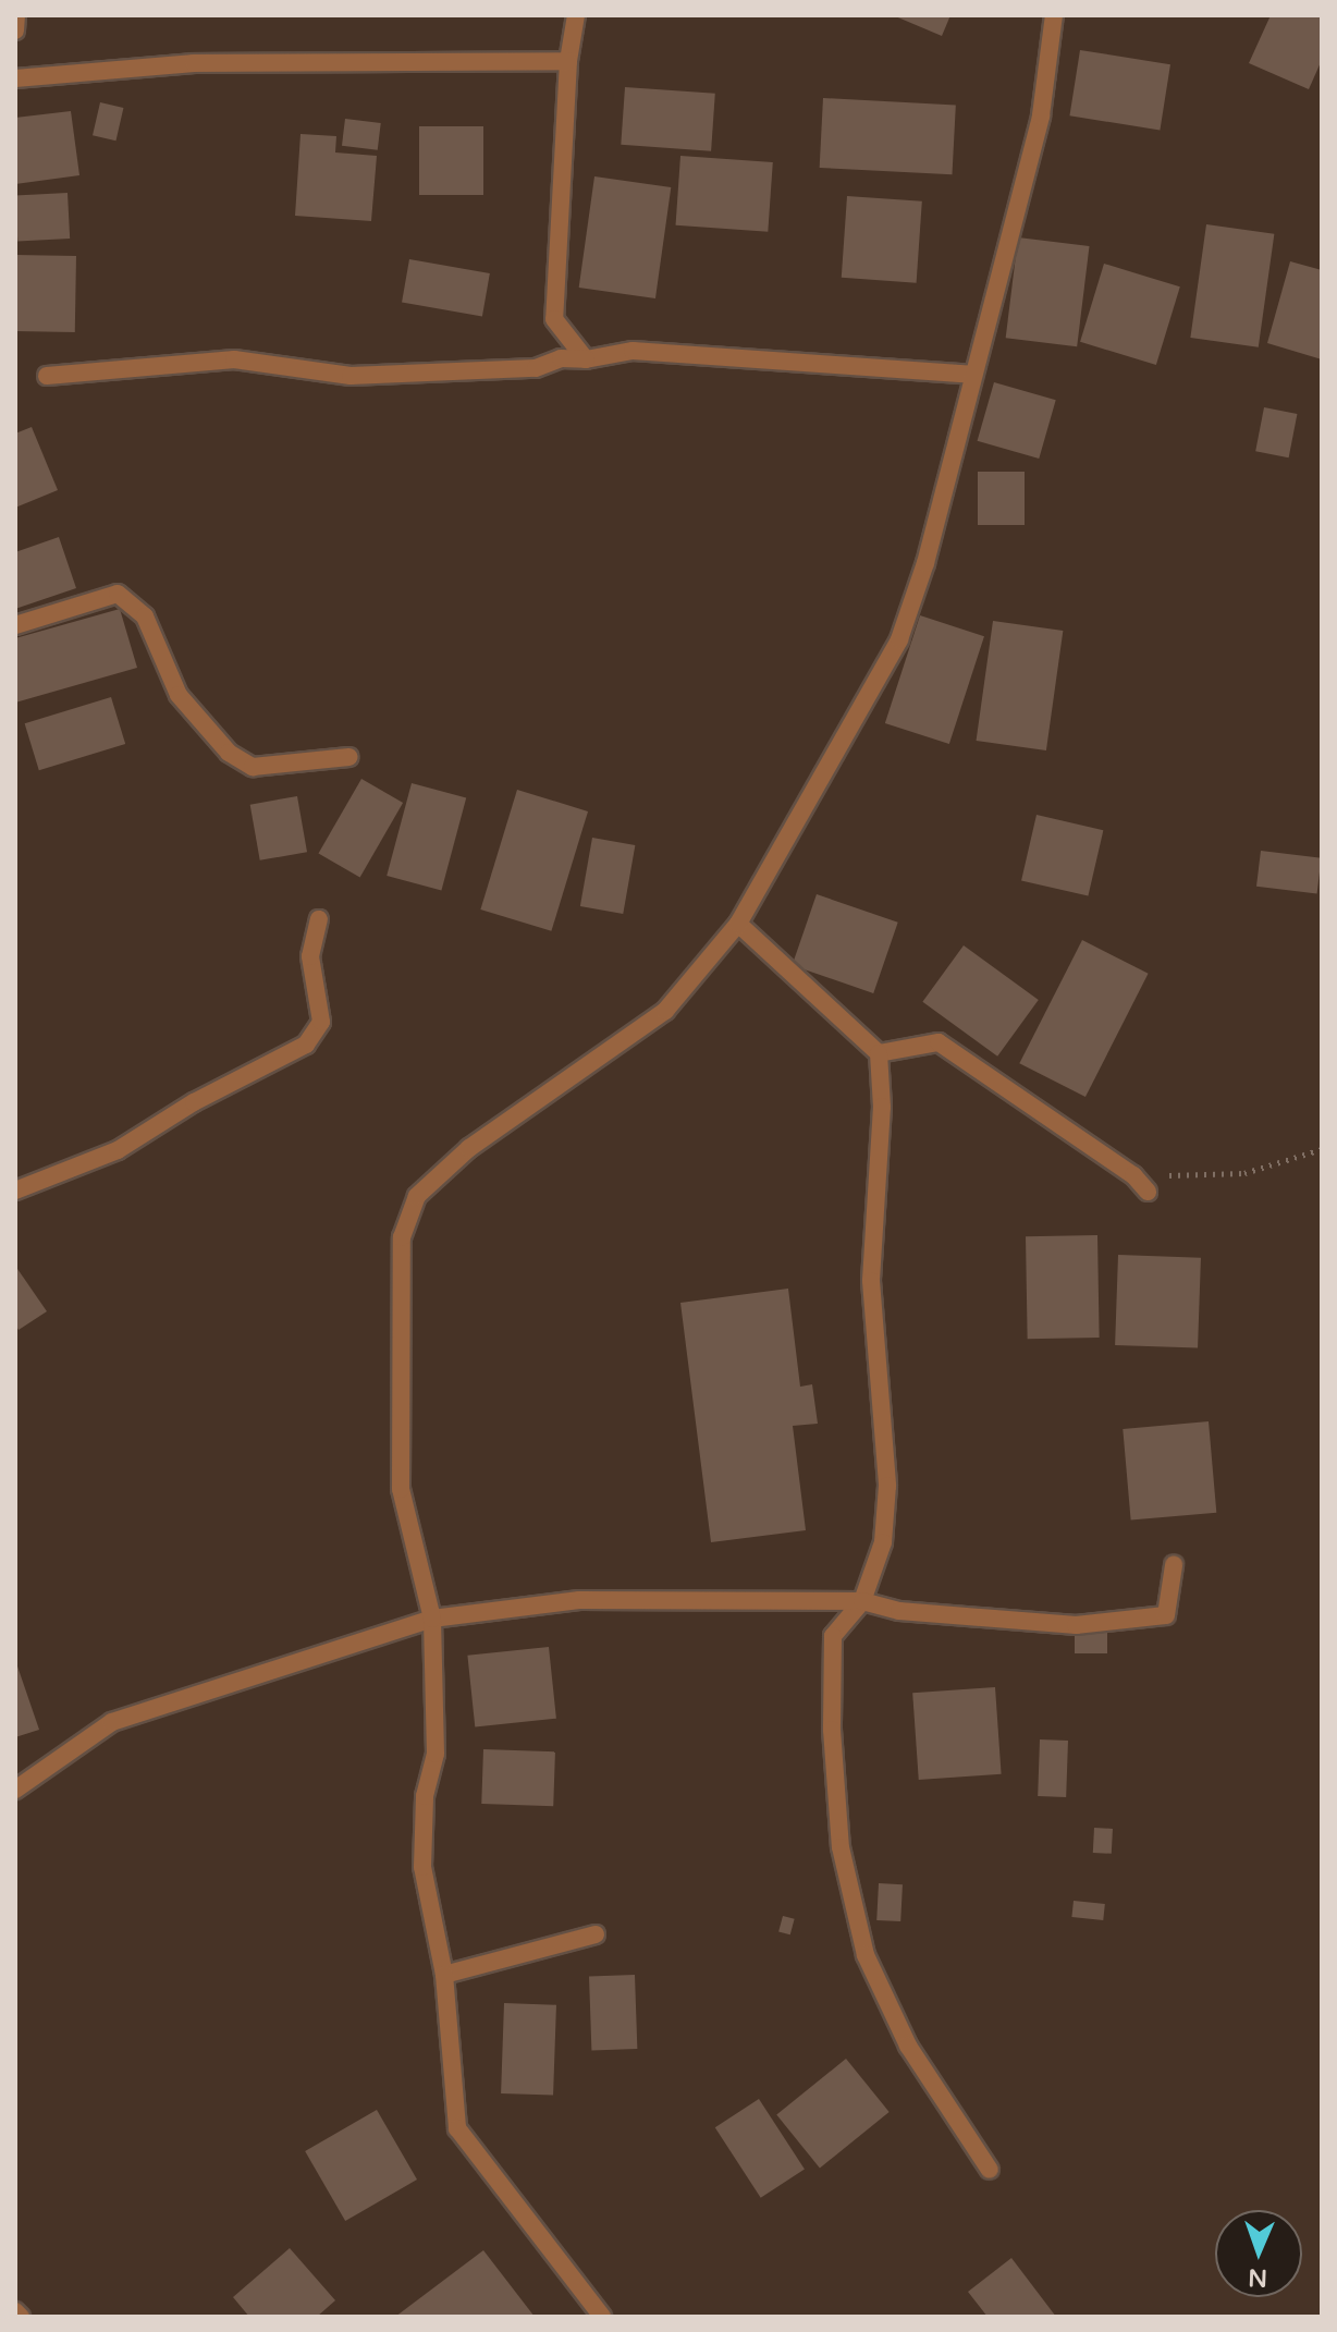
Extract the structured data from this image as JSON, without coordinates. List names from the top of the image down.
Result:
{
  "north": "bottom"
}
